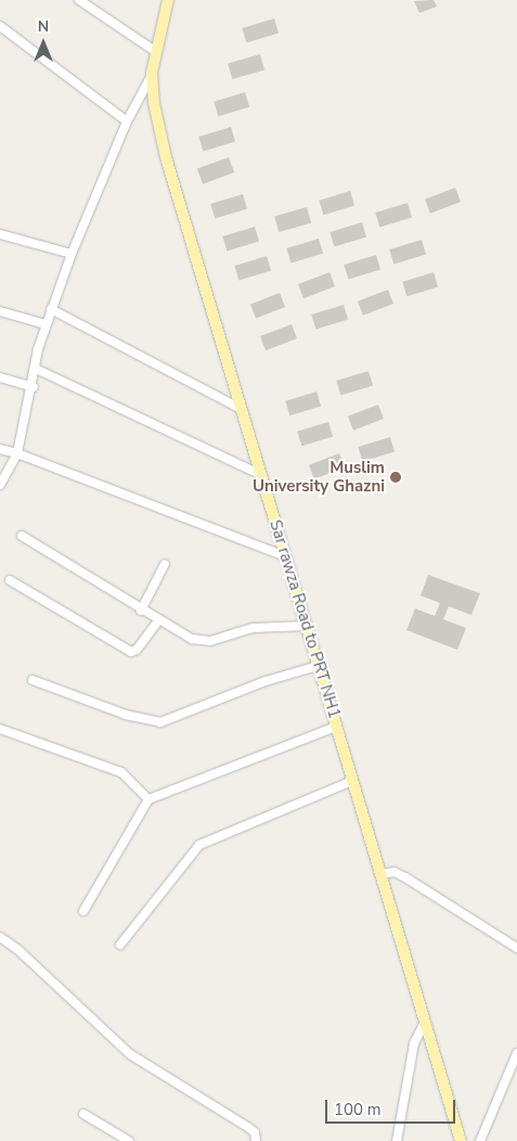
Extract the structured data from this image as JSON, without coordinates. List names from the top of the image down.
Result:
{
  "streets": {
    "main road": ["Sar rawza Road to PRT NH1"]
  },
  "places": ["Muslim University Ghazni"],
  "scale_bar": "100 m",
  "north": "top"
}
